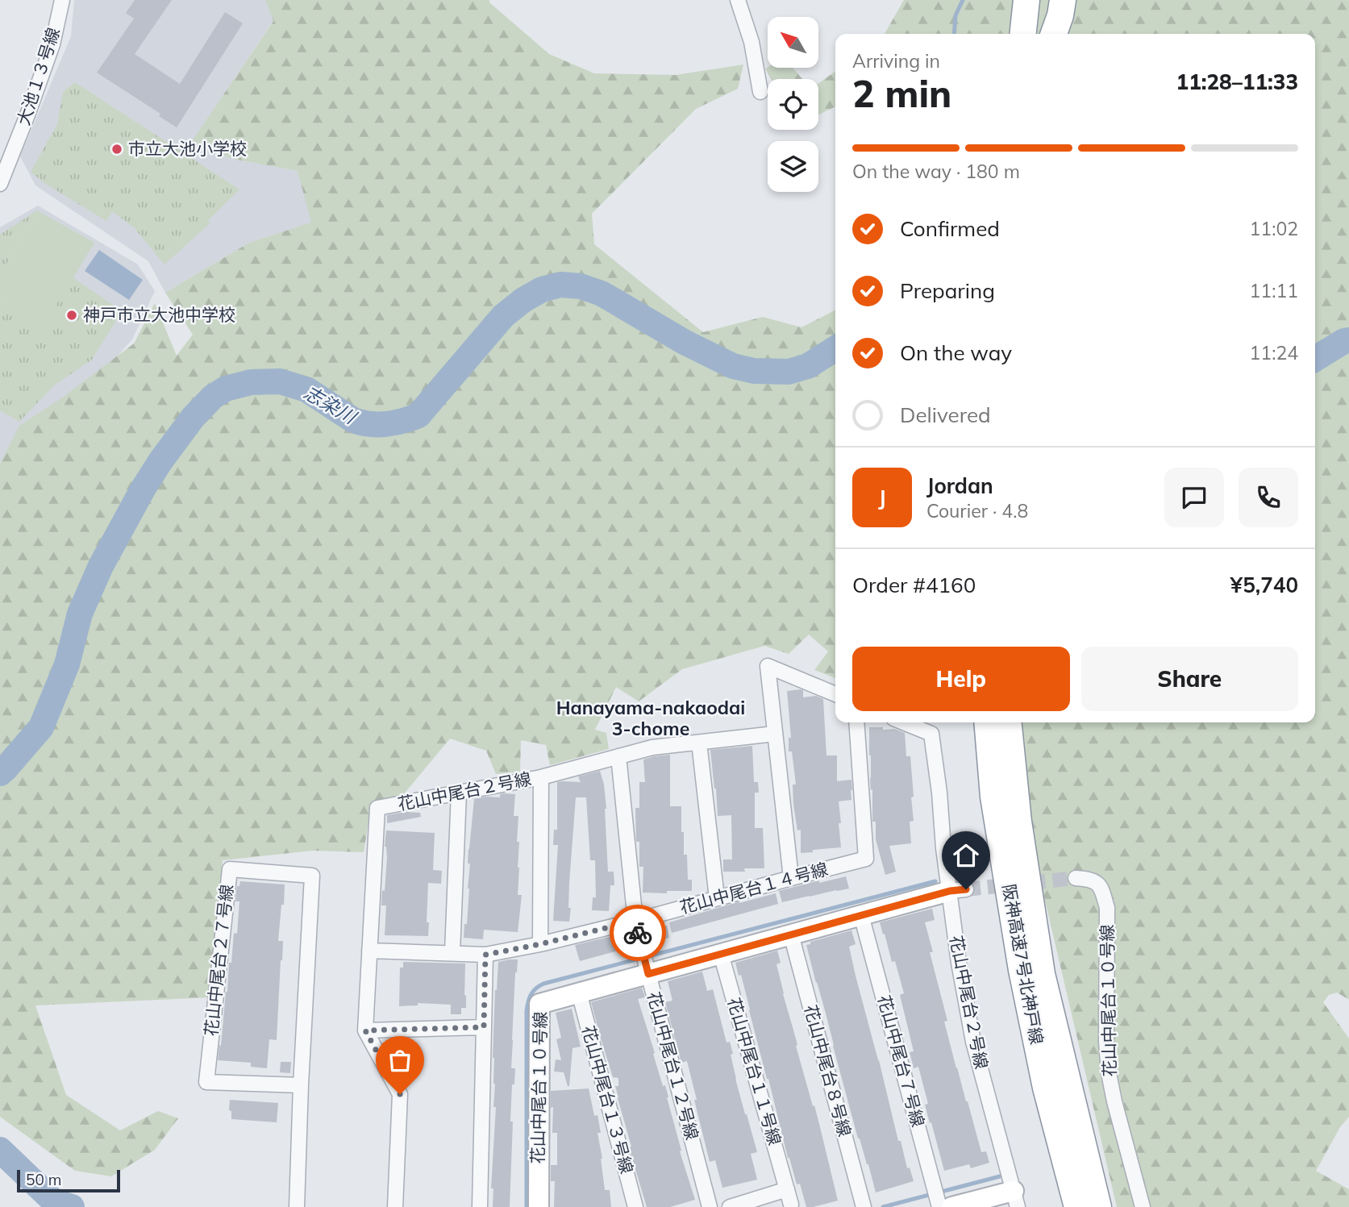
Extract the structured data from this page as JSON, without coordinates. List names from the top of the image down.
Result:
{
  "streets": {
    "highway": ["阪神高速7号北神戸線"],
    "street": [
      "大池１３号線",
      "花山中尾台２号線",
      "花山中尾台１４号線",
      "花山中尾台２７号線",
      "花山中尾台１０号線",
      "花山中尾台７号線",
      "花山中尾台１２号線",
      "花山中尾台８号線",
      "花山中尾台１１号線",
      "花山中尾台１３号線"
    ]
  },
  "crossings": [
    ["花山中尾台２号線", "花山中尾台１４号線"],
    ["花山中尾台２号線", "花山中尾台１０号線"],
    ["花山中尾台２号線", "花山中尾台１２号線"],
    ["花山中尾台１４号線", "花山中尾台１２号線"],
    ["花山中尾台１０号線", "花山中尾台７号線"],
    ["花山中尾台１０号線", "花山中尾台１２号線"],
    ["花山中尾台１０号線", "花山中尾台８号線"],
    ["花山中尾台１０号線", "花山中尾台１１号線"],
    ["花山中尾台１０号線", "花山中尾台１３号線"]
  ],
  "districts": ["Hanayama-nakaodai 3-chome"],
  "water": ["志染川"],
  "places": ["市立大池小学校", "神戸市立大池中学校"],
  "scale_bar": "50 m",
  "north": "top left",
  "page": {
    "heading": ["2 min", "Arriving in", "11:28–11:33"],
    "panel": [
      "Jordan",
      "Courier · 4.8",
      "Order #4160",
      "¥5,740"
    ],
    "bar": "On the way · 180 m",
    "list": [
      ["Confirmed", "11:02"],
      ["Preparing", "11:11"],
      ["On the way", "11:24"],
      "Delivered"
    ],
    "round": "J",
    "buttons": ["Help", "Share"],
    "scale": "50 m"
  }
}
